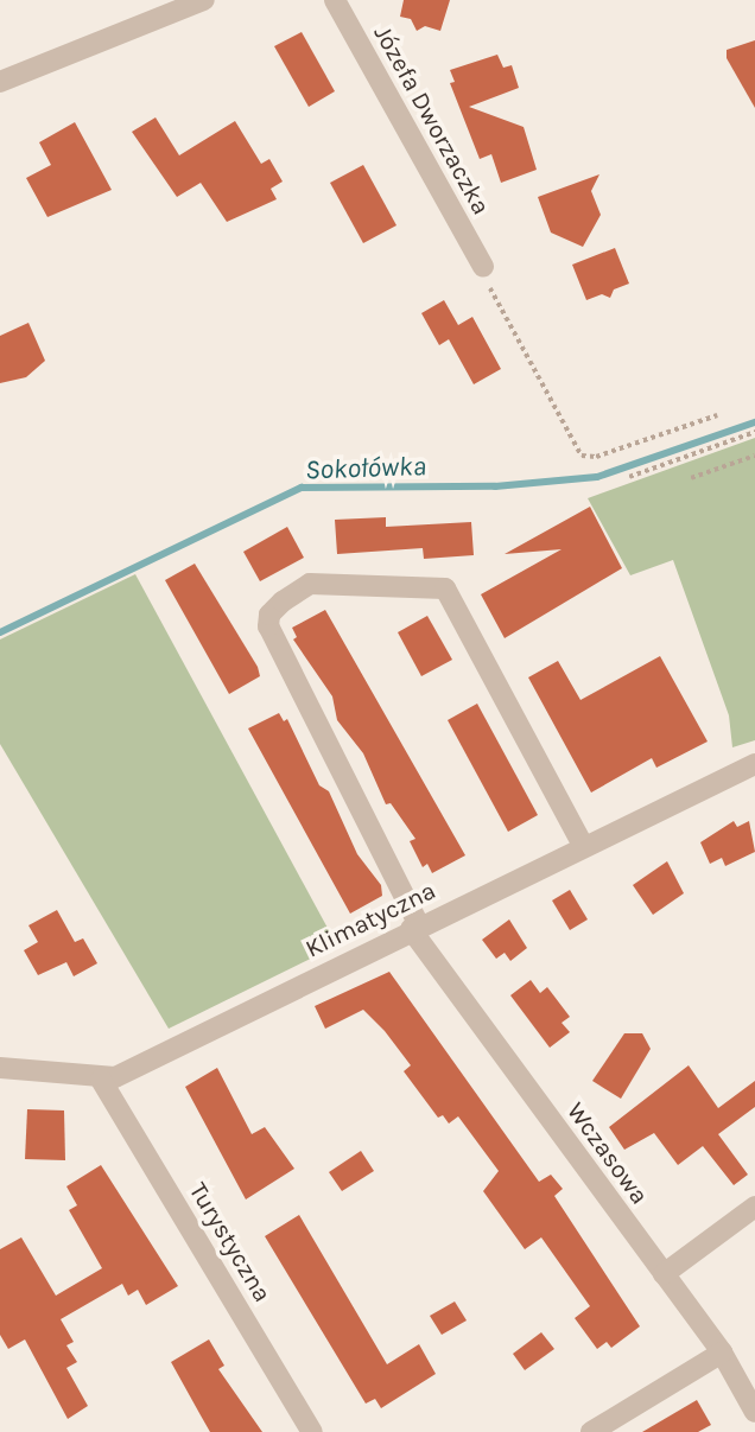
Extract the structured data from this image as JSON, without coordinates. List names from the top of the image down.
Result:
{
  "streets": {
    "street": [
      "Józefa Dworzaczka",
      "Klimatyczna",
      "Wczasowa",
      "Turystyczna"
    ]
  },
  "crossings": [
    ["Klimatyczna", "Wczasowa"],
    ["Klimatyczna", "Turystyczna"]
  ],
  "water": ["Sokołówka"]
}
